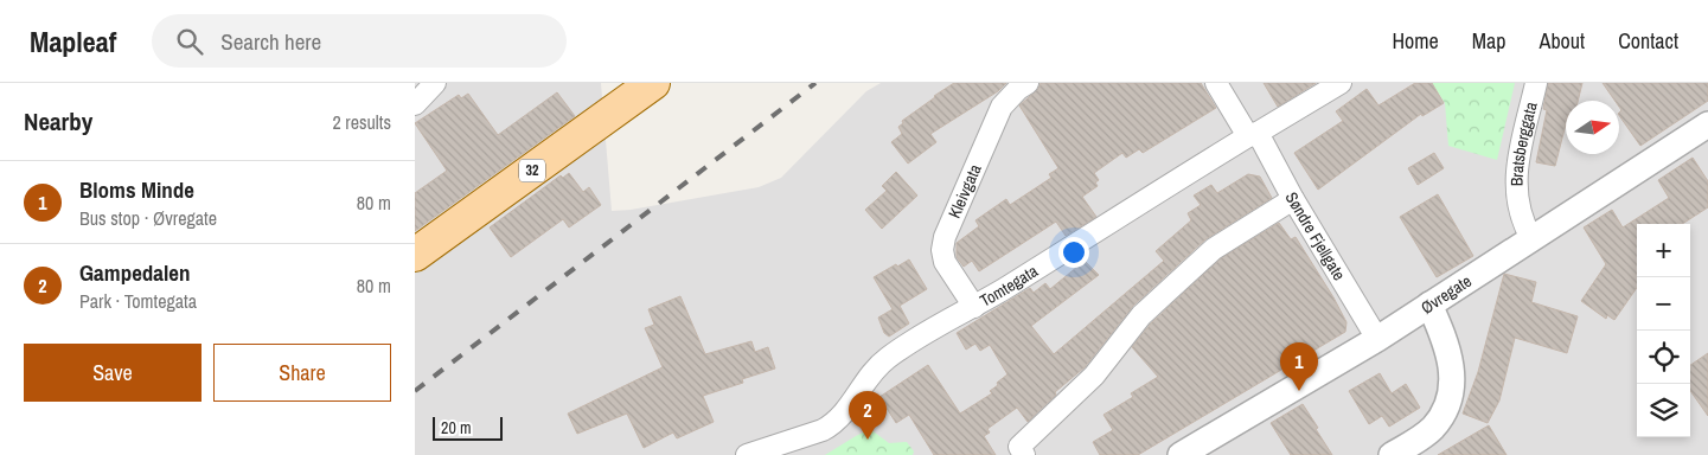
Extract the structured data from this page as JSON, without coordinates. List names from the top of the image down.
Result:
{
  "streets": {
    "main road": ["32"],
    "street": [
      "Bratsberggata",
      "Kleivgata",
      "Søndre Fjellgate",
      "Tomtegata",
      "Øvregate"
    ]
  },
  "crossings": [
    ["Bratsberggata", "Øvregate"],
    ["Kleivgata", "Tomtegata"],
    ["Søndre Fjellgate", "Tomtegata"],
    ["Søndre Fjellgate", "Øvregate"]
  ],
  "scale_bar": "20 m",
  "north": "right",
  "page": {
    "header": "Mapleaf",
    "search": "Search here",
    "nav": [
      "Home",
      "Map",
      "About",
      "Contact"
    ],
    "heading": ["Nearby", "2 results"],
    "list": [
      {
        "mark": "1",
        "name": "Bloms Minde",
        "note": "Bus stop · Øvregate",
        "value": "80 m"
      },
      {
        "mark": "2",
        "name": "Gampedalen",
        "note": "Park · Tomtegata",
        "value": "80 m"
      }
    ],
    "map_buttons": ["+", "−"],
    "buttons": ["Save", "Share"],
    "pins": ["1", "2"],
    "scale": "20 m"
  }
}
